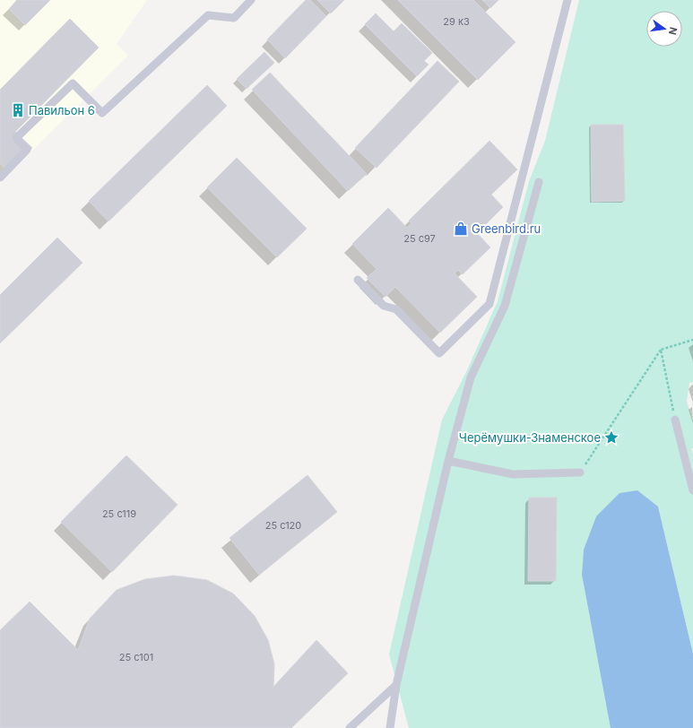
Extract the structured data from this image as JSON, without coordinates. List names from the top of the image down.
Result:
{
  "places": {
    "building": ["Павильон 6"],
    "shop": ["Greenbird.ru"],
    "place": ["Черёмушки-Знаменское"]
  },
  "house_numbers": [
    "29 к3",
    "25 с97",
    "25 с119",
    "25 с120",
    "25 с101"
  ],
  "north": "right"
}
